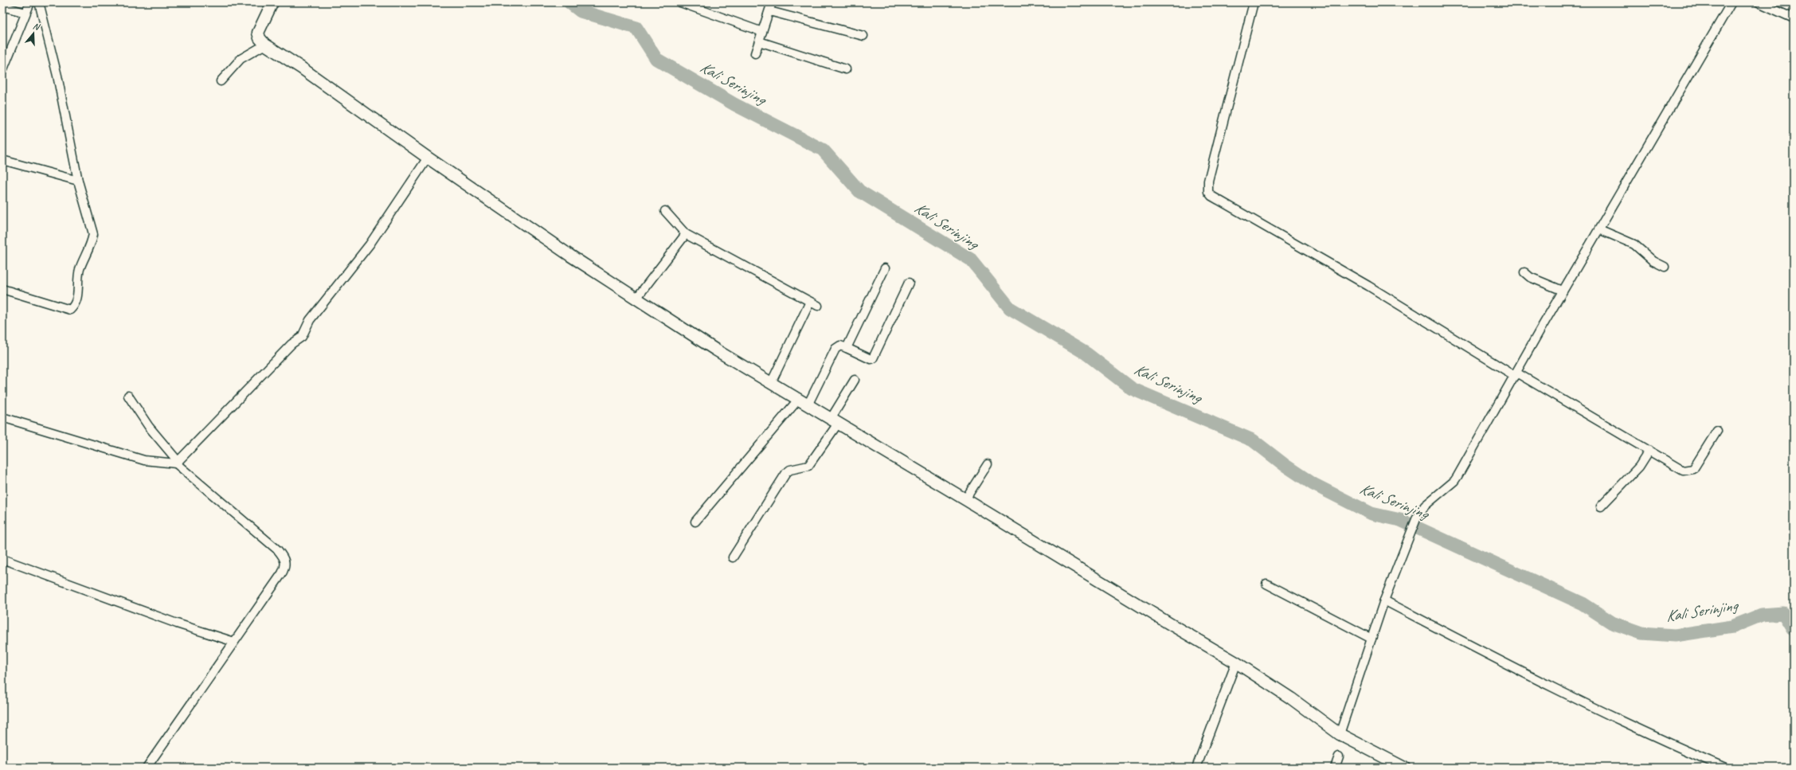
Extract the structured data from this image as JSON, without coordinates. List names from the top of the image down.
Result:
{
  "water": ["Kali Serinjing"],
  "north": "top"
}
